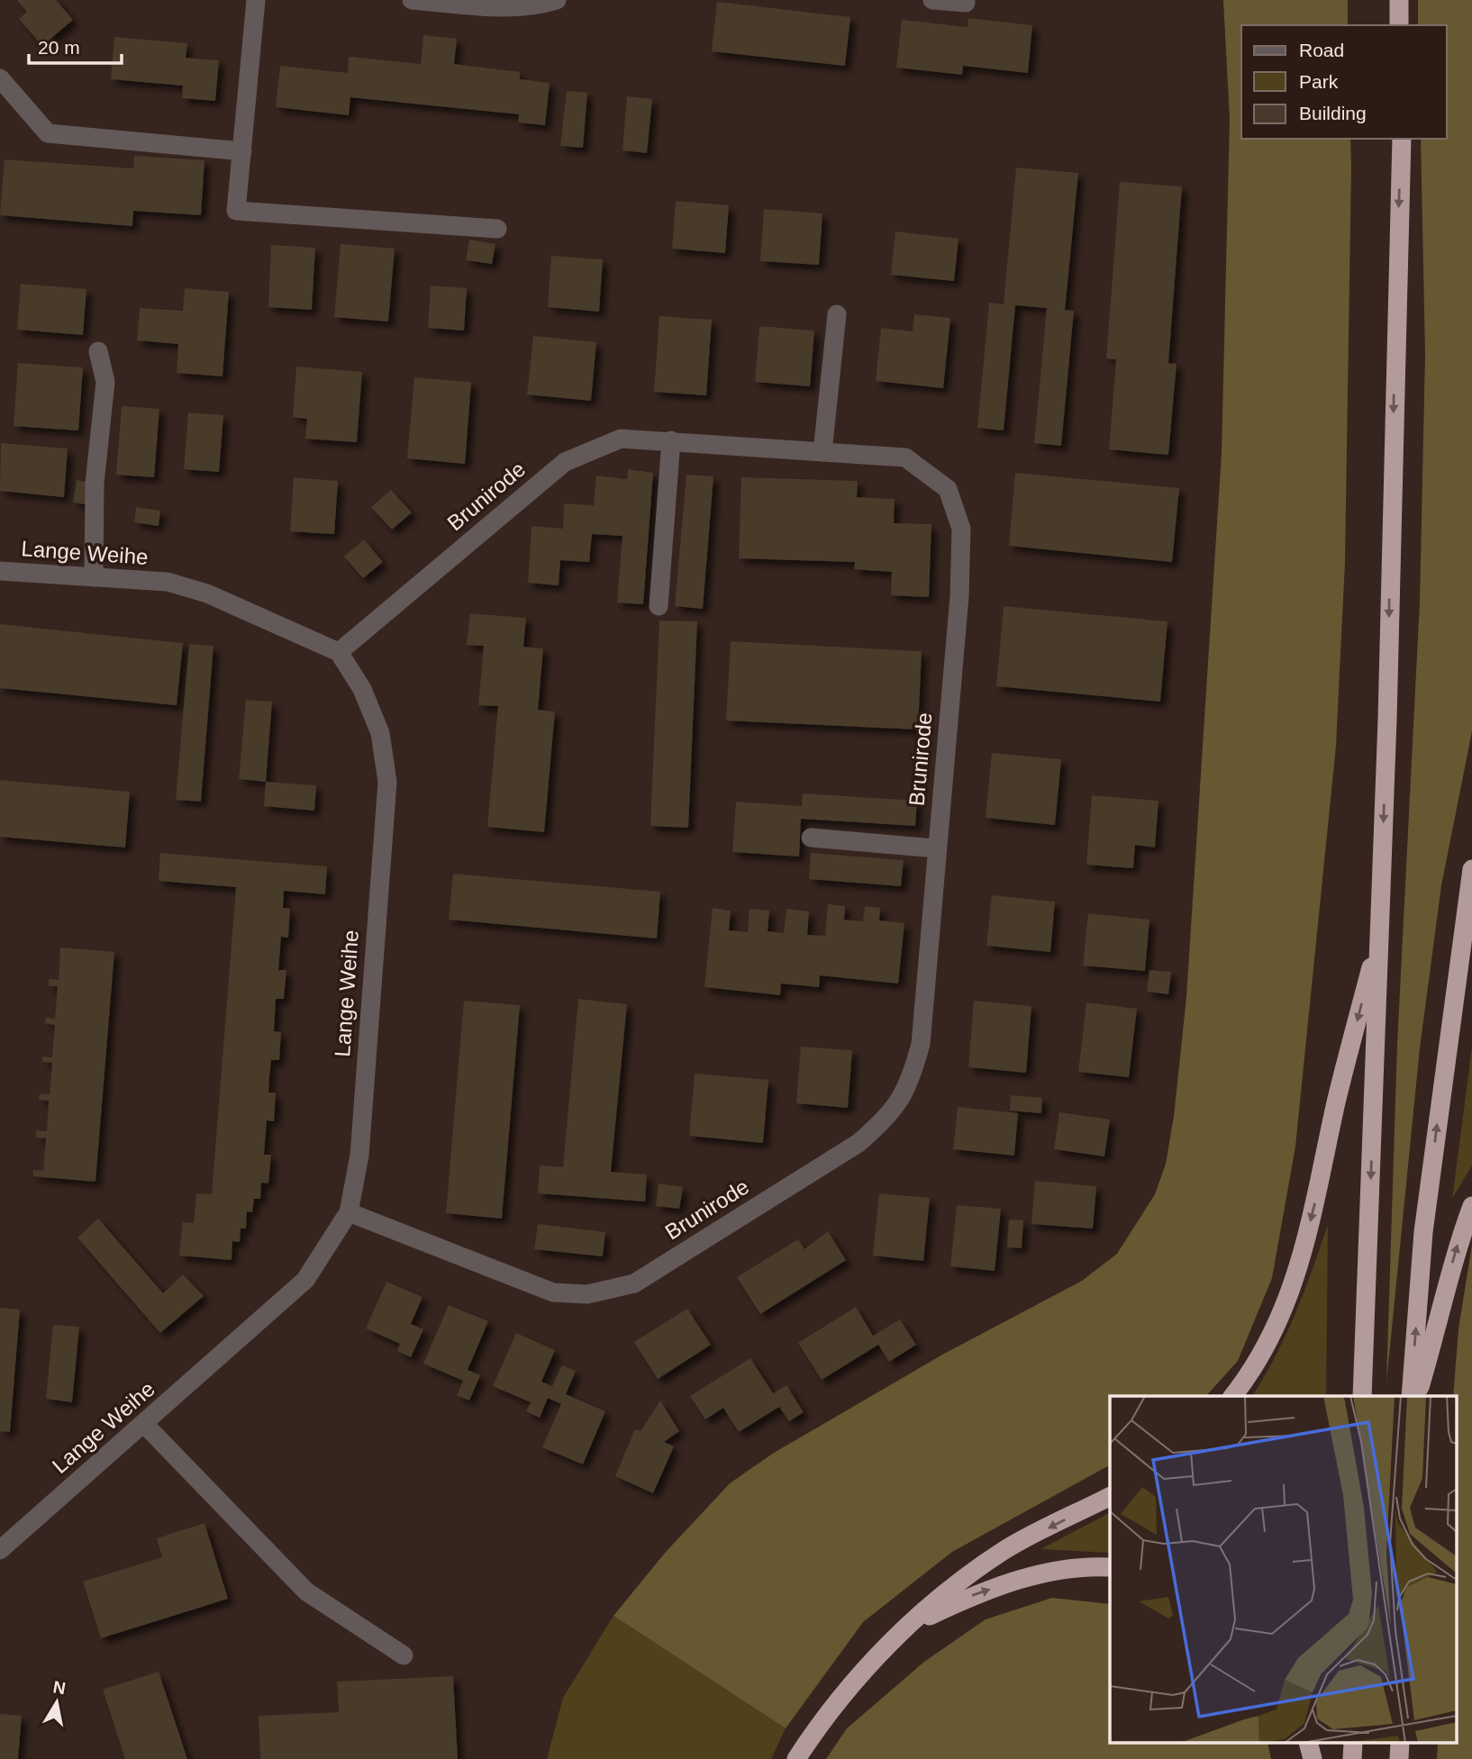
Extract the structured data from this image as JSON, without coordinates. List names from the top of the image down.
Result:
{
  "streets": {
    "street": ["Brunirode", "Lange Weihe"]
  },
  "crossings": [
    ["Brunirode", "Lange Weihe"]
  ],
  "legend": ["Road", "Park", "Building"],
  "scale_bar": "20 m",
  "north": "top"
}
